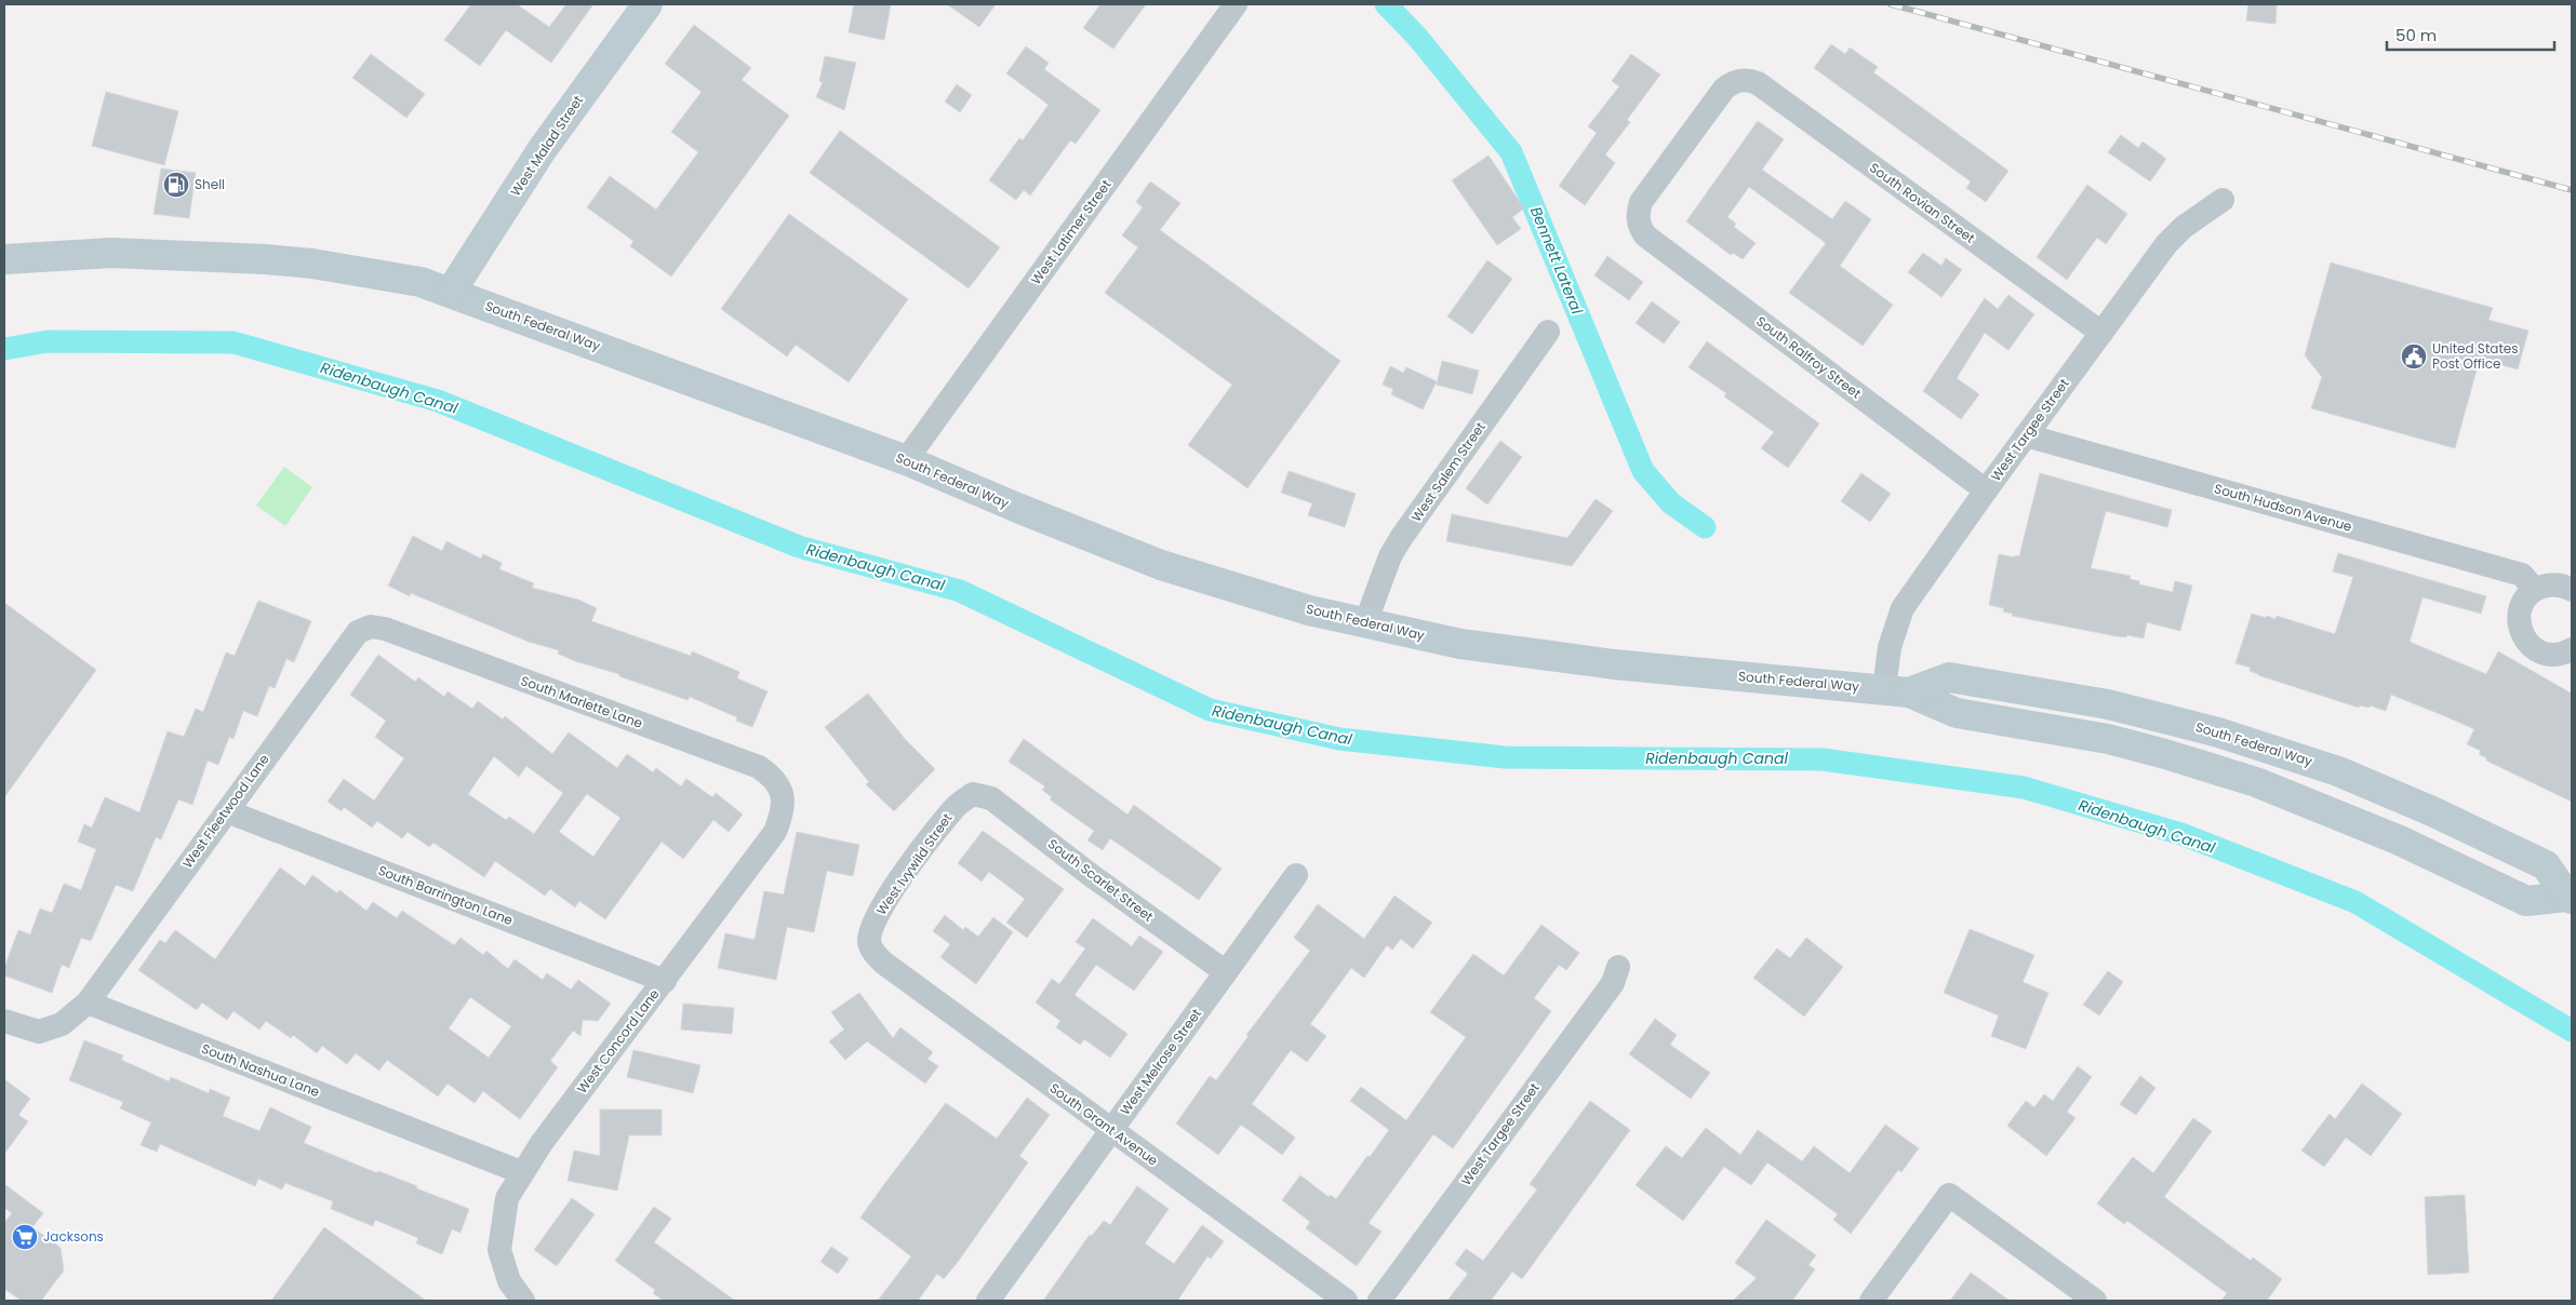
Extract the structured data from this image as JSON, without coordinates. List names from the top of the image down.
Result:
{
  "streets": {
    "main road": ["West Malad Street", "South Federal Way"],
    "street": [
      "South Rovian Street",
      "West Latimer Street",
      "South Ralfroy Street",
      "West Targee Street",
      "West Salem Street",
      "South Hudson Avenue",
      "South Marlette Lane",
      "West Fleetwood Lane",
      "West Ivywild Street",
      "South Scarlet Street",
      "South Barrington Lane",
      "West Concord Lane",
      "West Melrose Street",
      "South Nashua Lane",
      "South Grant Avenue"
    ]
  },
  "crossings": [
    ["West Malad Street", "South Federal Way"],
    ["South Rovian Street", "South Ralfroy Street"],
    ["South Rovian Street", "West Targee Street"],
    ["West Latimer Street", "South Federal Way"],
    ["South Federal Way", "West Targee Street"],
    ["South Federal Way", "West Salem Street"],
    ["South Ralfroy Street", "West Targee Street"],
    ["West Targee Street", "South Hudson Avenue"],
    ["South Marlette Lane", "West Fleetwood Lane"],
    ["South Marlette Lane", "West Concord Lane"],
    ["West Fleetwood Lane", "South Barrington Lane"],
    ["West Fleetwood Lane", "South Nashua Lane"],
    ["West Ivywild Street", "South Scarlet Street"],
    ["West Ivywild Street", "South Grant Avenue"],
    ["South Scarlet Street", "West Melrose Street"],
    ["South Barrington Lane", "West Concord Lane"],
    ["West Concord Lane", "South Nashua Lane"],
    ["West Melrose Street", "South Grant Avenue"]
  ],
  "water": ["Bennett Lateral", "Ridenbaugh Canal"],
  "places": {
    "fuel station": ["Shell"],
    "public building": ["United States Post Office"],
    "supermarket": ["Jacksons"]
  },
  "scale_bar": "50 m"
}
